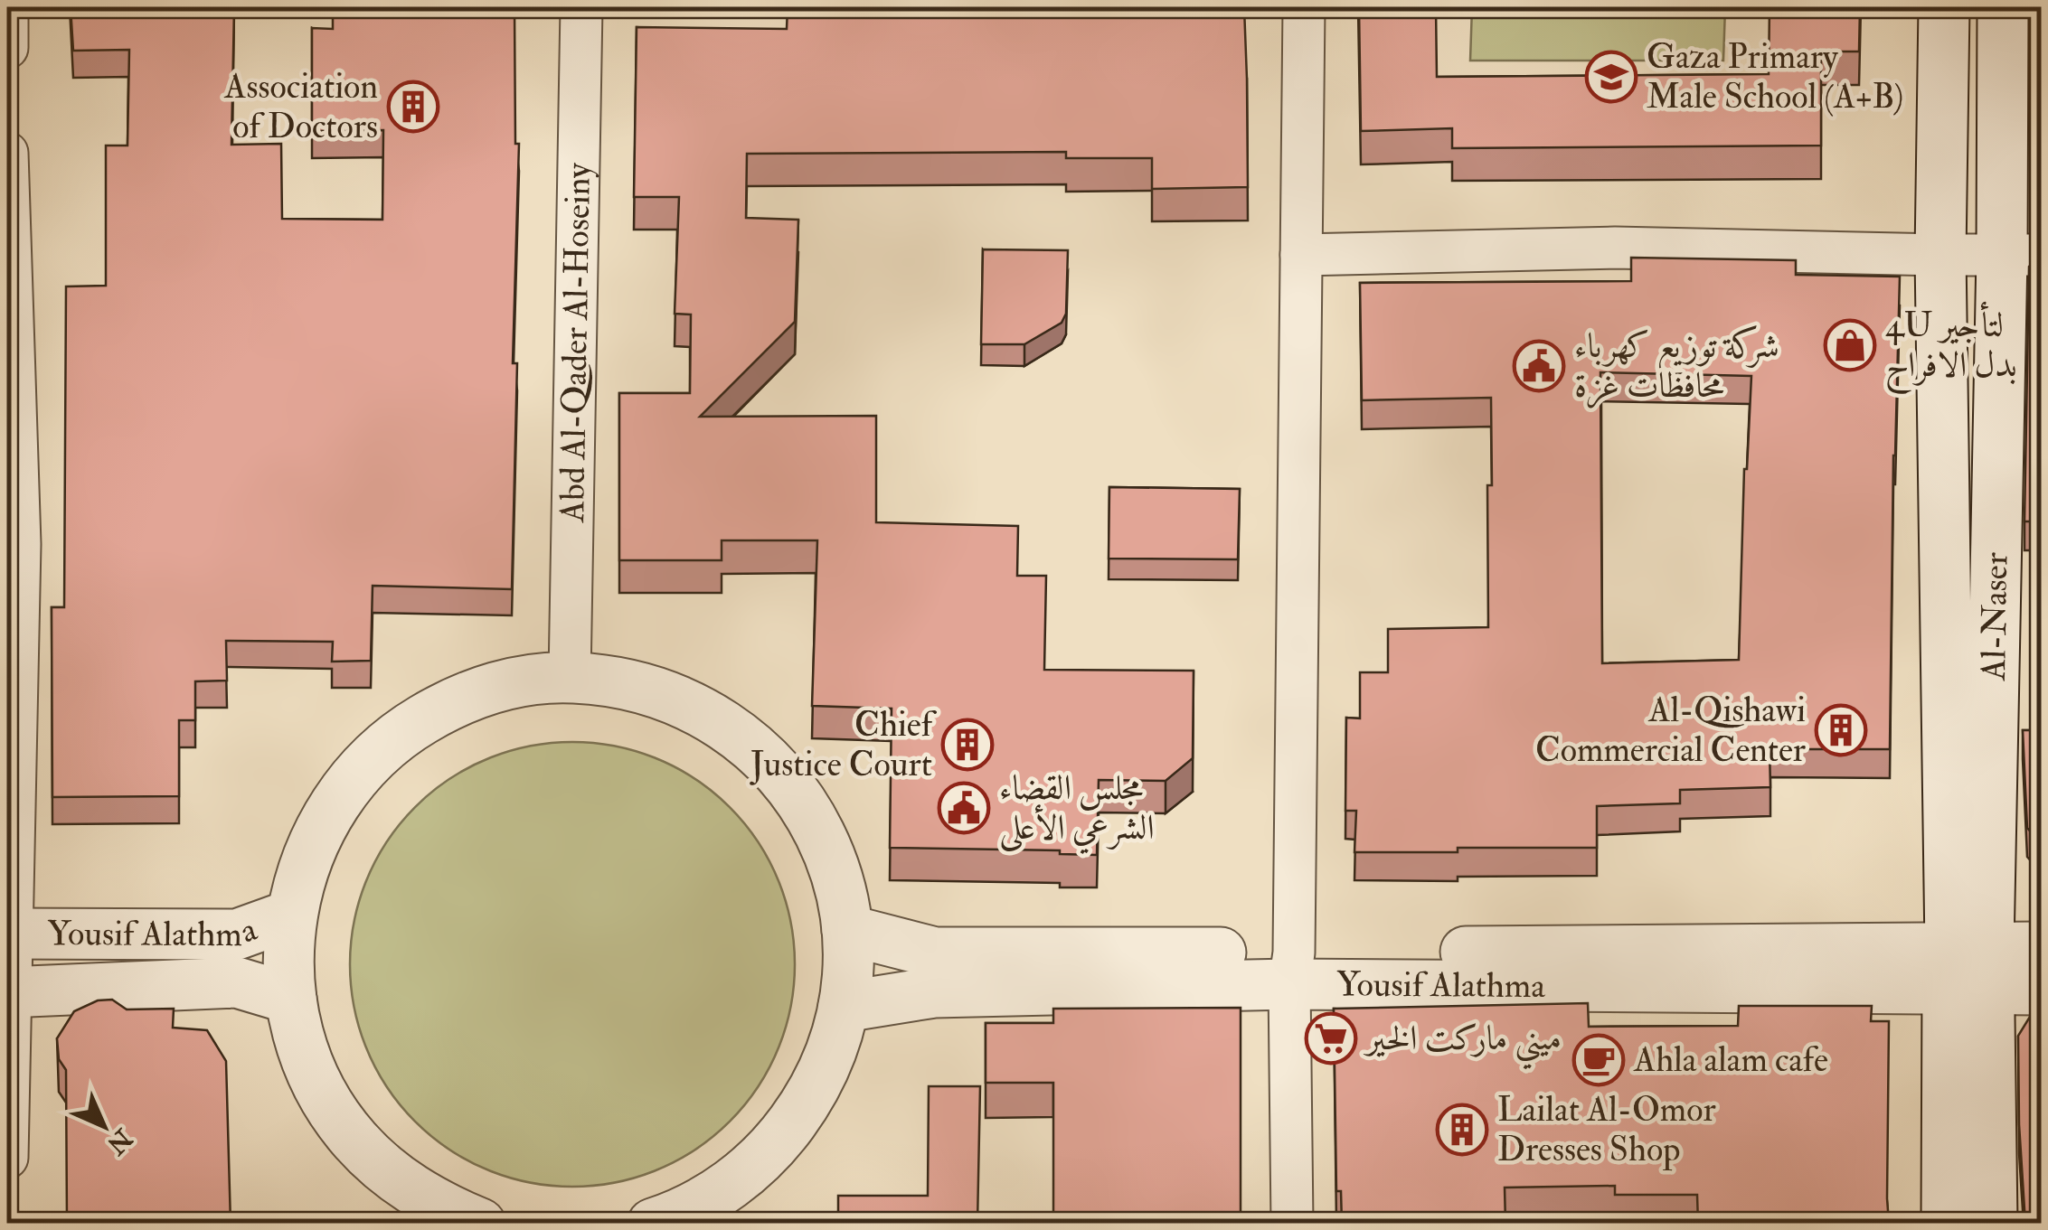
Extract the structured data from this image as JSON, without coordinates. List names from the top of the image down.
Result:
{
  "streets": {
    "street": ["Abd Al-Qader Al-Hoseiny", "Al-Naser", "Yousif Alathma"]
  },
  "crossings": [
    ["Al-Naser", "Yousif Alathma"]
  ],
  "places": {
    "school or university": ["Gaza Primary Male School (A+B)"],
    "building": [
      "Association of Doctors",
      "Al-Qishawi Commercial Center",
      "Chief Justice Court",
      "Lailat Al-Omor Dresses Shop"
    ],
    "shop": ["4U لتأجير بدل الافراح"],
    "public building": ["شركة توزيع كهرباء محافظات غزة", "مجلس القضاء الشرعي الأعلى"],
    "supermarket": ["ميني ماركت الخير"],
    "cafe": ["Ahla alam cafe"]
  },
  "north": "bottom right"
}
